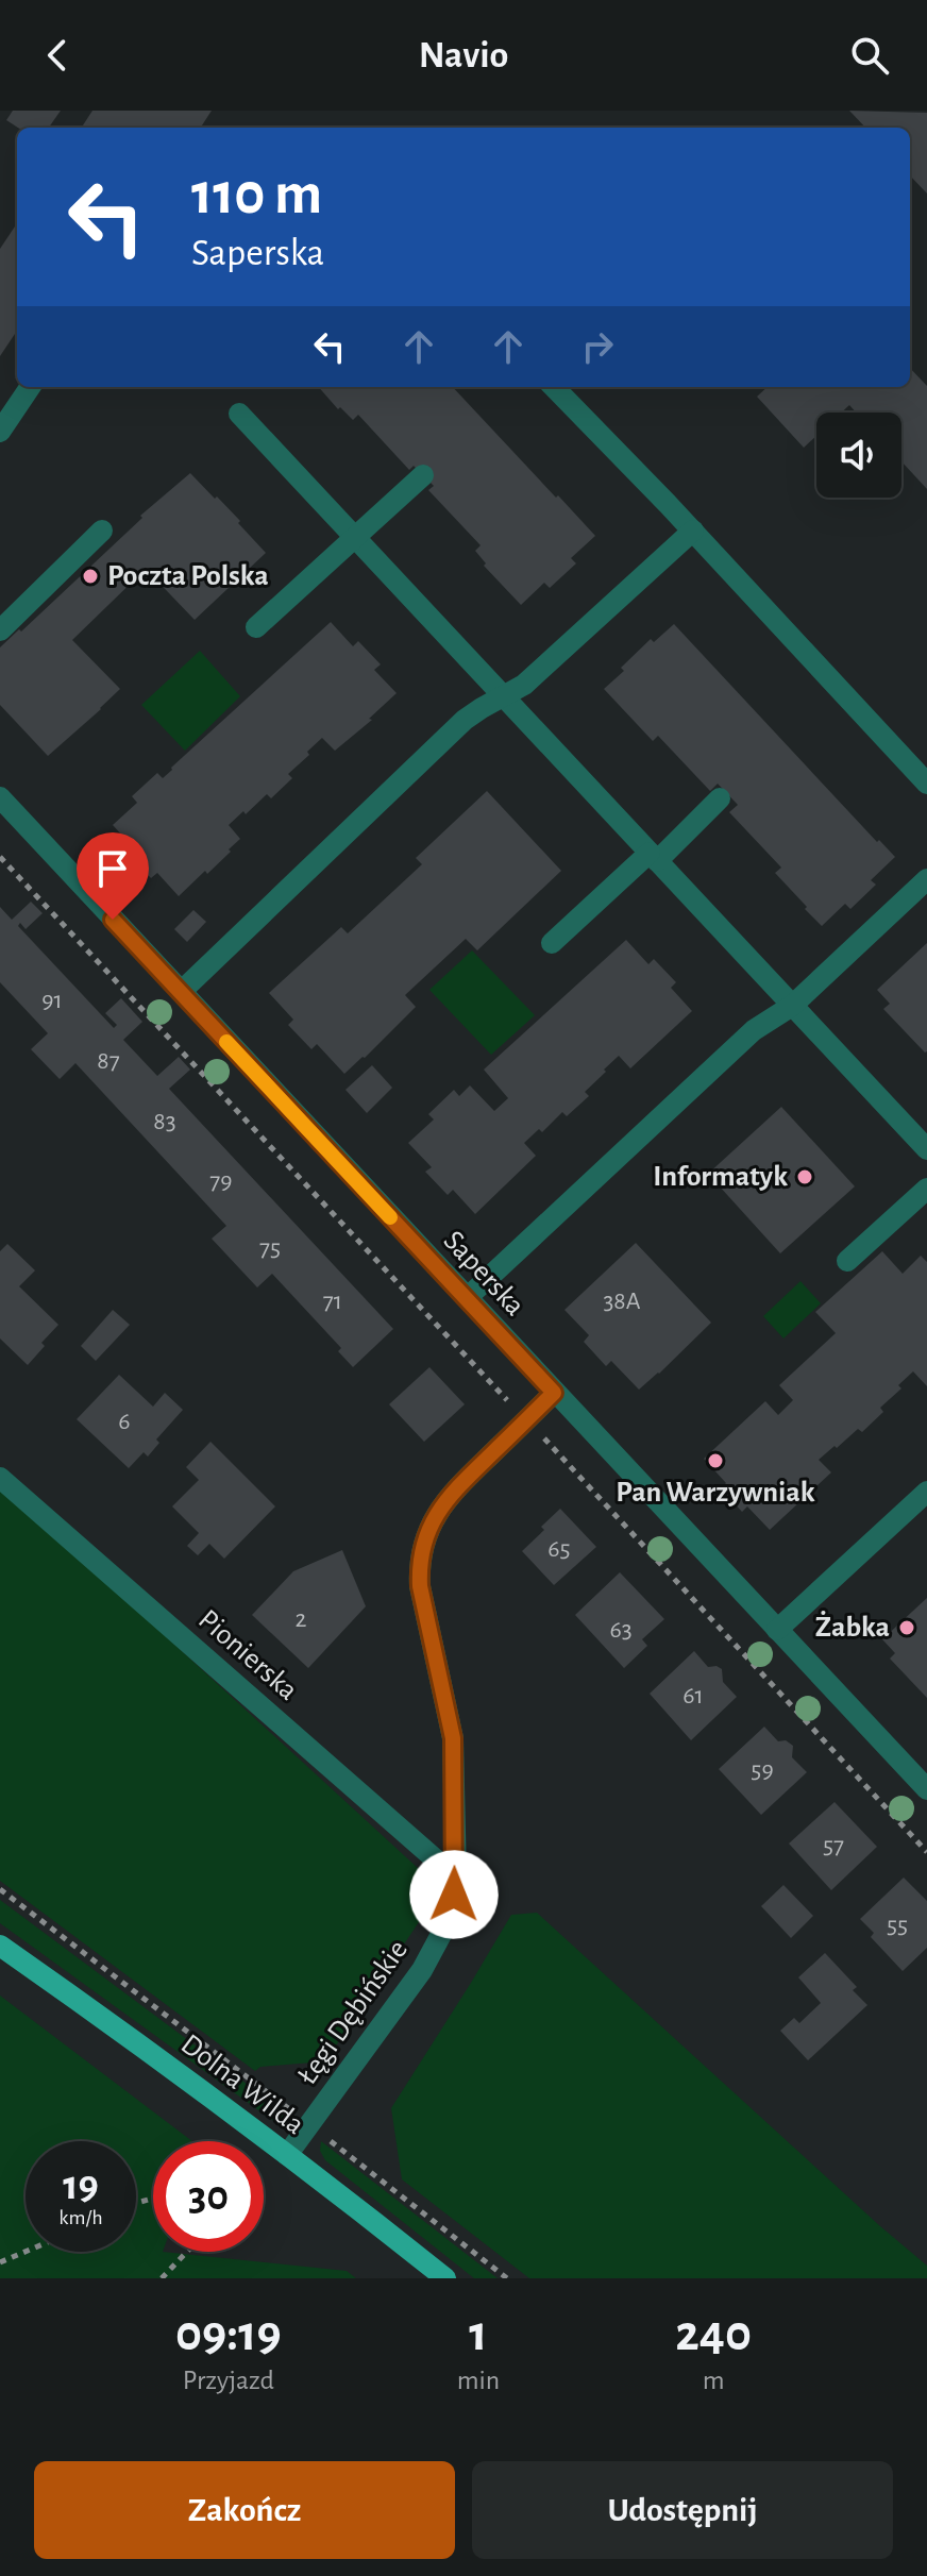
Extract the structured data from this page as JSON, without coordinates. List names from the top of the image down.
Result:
{
  "streets": {
    "main road": ["Dolna Wilda"],
    "street": ["Saperska", "Pionierska", "Łęgi Dębińskie"]
  },
  "crossings": [
    ["Saperska", "Łęgi Dębińskie"],
    ["Pionierska", "Łęgi Dębińskie"],
    ["Łęgi Dębińskie", "Dolna Wilda"]
  ],
  "places": [
    "Poczta Polska",
    "Informatyk",
    "Pan Warzywniak",
    "Żabka"
  ],
  "house_numbers": [
    "91",
    "87",
    "83",
    "79",
    "75",
    "71",
    "38A",
    "6",
    "65",
    "2",
    "63",
    "61",
    "59",
    "57",
    "55"
  ],
  "page": {
    "header": "Navio",
    "turn": ["110 m", "Saperska"],
    "speed": "19 km/h",
    "limit": "30",
    "eta": [
      "09:19",
      "Przyjazd",
      "1",
      "min",
      "240",
      "m"
    ],
    "buttons": ["Zakończ", "Udostępnij"]
  }
}
